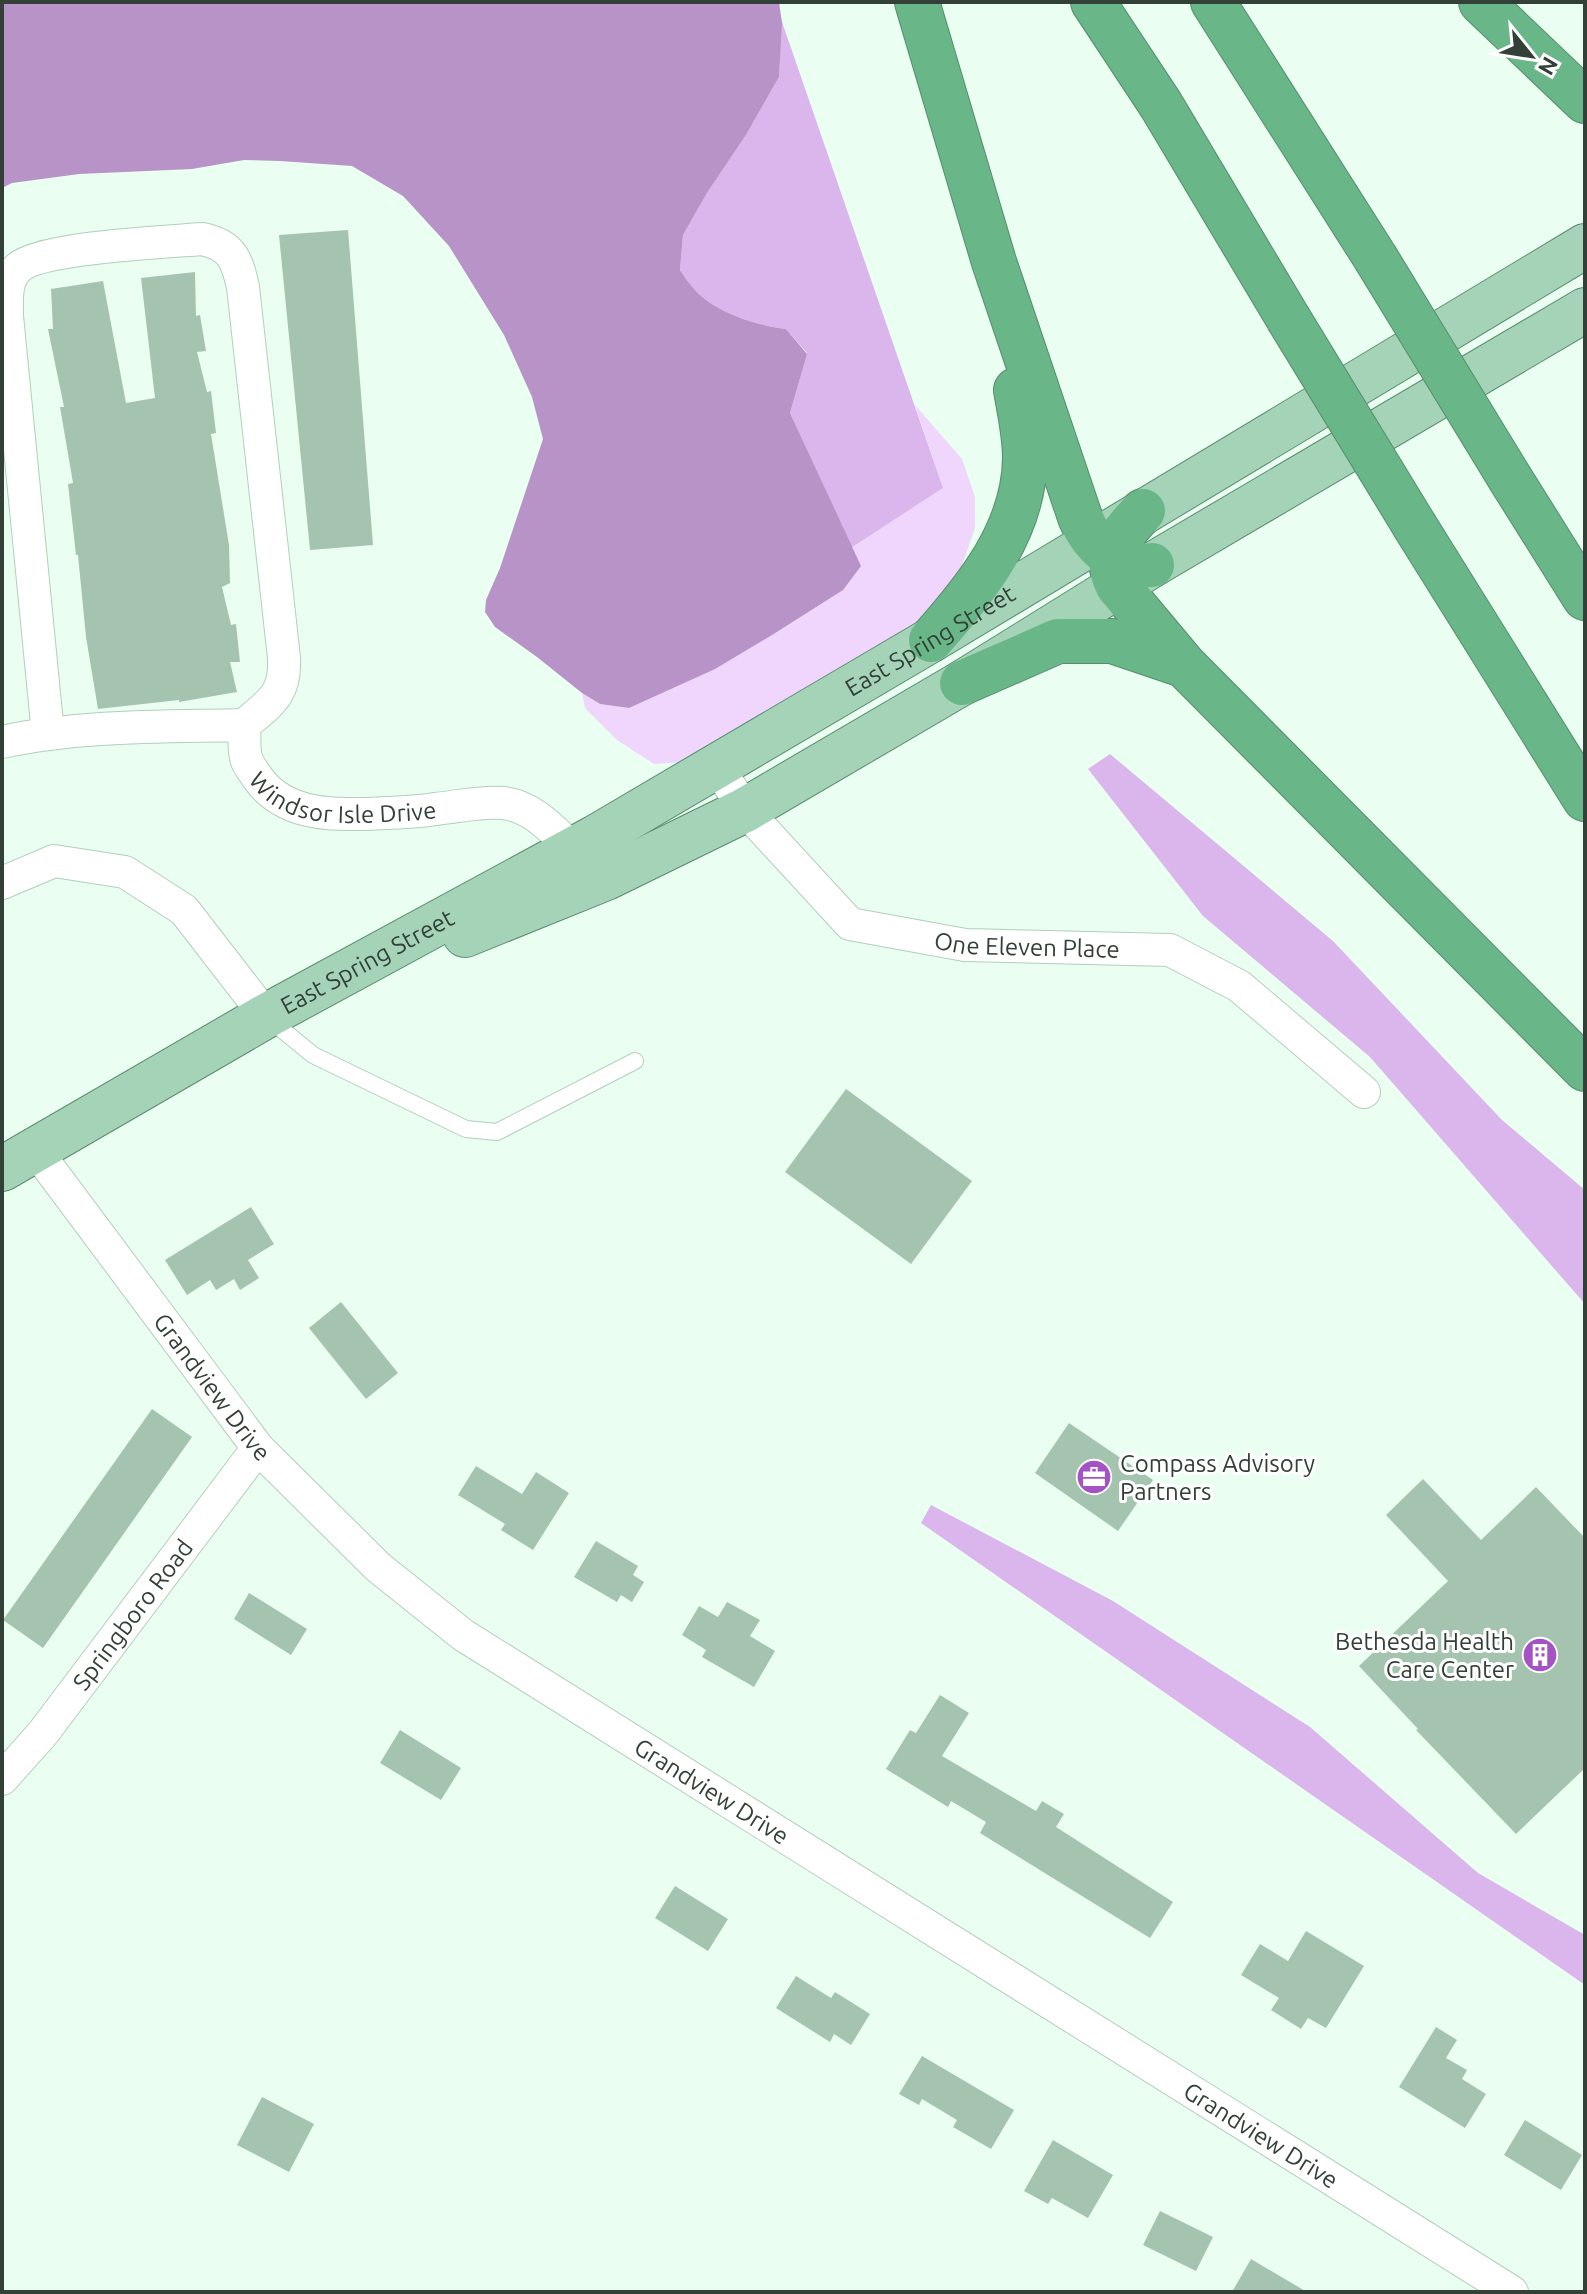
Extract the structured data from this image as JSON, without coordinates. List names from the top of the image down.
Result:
{
  "streets": {
    "main road": ["East Spring Street"],
    "street": [
      "Windsor Isle Drive",
      "One Eleven Place",
      "Grandview Drive",
      "Springboro Road"
    ]
  },
  "crossings": [
    ["East Spring Street", "Windsor Isle Drive"],
    ["East Spring Street", "One Eleven Place"],
    ["East Spring Street", "Grandview Drive"],
    ["Grandview Drive", "Springboro Road"]
  ],
  "places": {
    "office": ["Compass Advisory Partners"],
    "building": ["Bethesda Health Care Center"]
  },
  "north": "bottom right"
}
